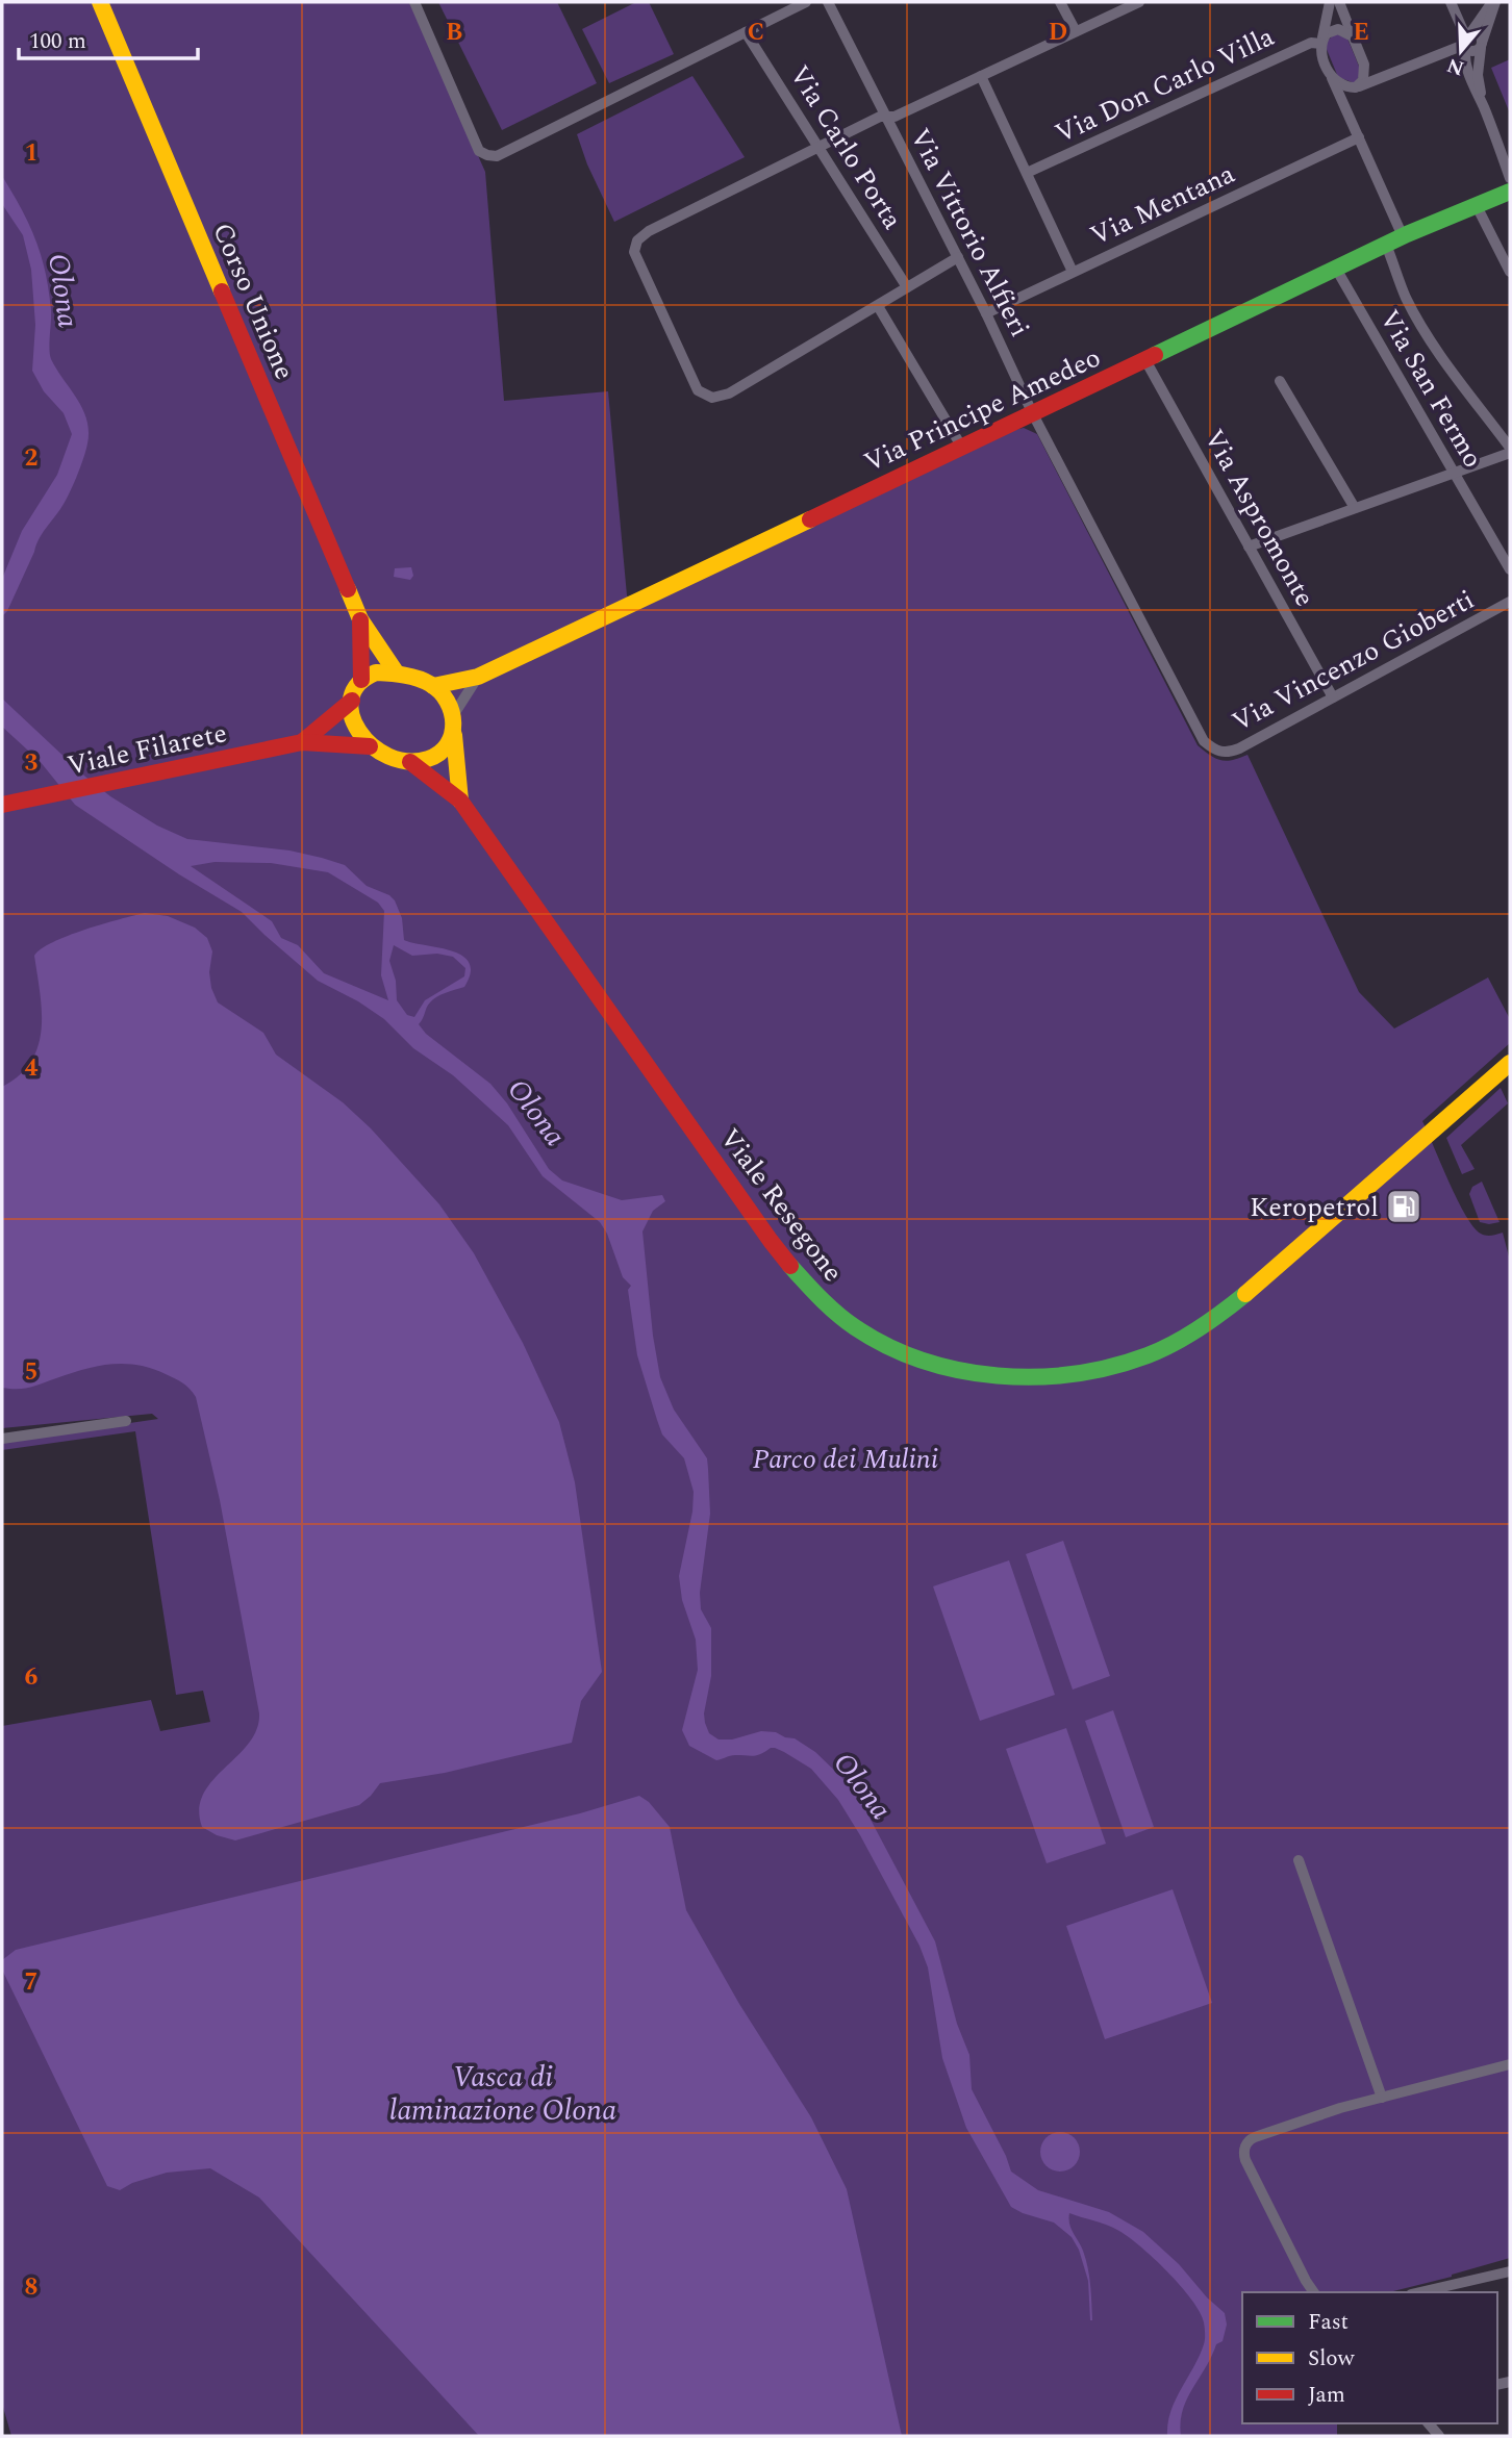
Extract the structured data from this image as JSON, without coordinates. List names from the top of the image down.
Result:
{
  "streets": {
    "street": [
      "Via Don Carlo Villa",
      "Via Carlo Porta",
      "Via Mentana",
      "Via Vittorio Alfieri",
      "Corso Unione",
      "Via San Fermo",
      "Via Principe Amedeo",
      "Via Aspromonte",
      "Via Vincenzo Gioberti",
      "Viale Filarete",
      "Viale Resegone"
    ]
  },
  "crossings": [
    ["Via Mentana", "Via Vittorio Alfieri"],
    ["Via Vittorio Alfieri", "Via Principe Amedeo"],
    ["Via Vittorio Alfieri", "Via Vincenzo Gioberti"],
    ["Corso Unione", "Via Principe Amedeo"],
    ["Corso Unione", "Viale Filarete"],
    ["Corso Unione", "Viale Resegone"],
    ["Via San Fermo", "Via Principe Amedeo"],
    ["Via Principe Amedeo", "Via Aspromonte"],
    ["Via Principe Amedeo", "Viale Filarete"],
    ["Via Principe Amedeo", "Viale Resegone"],
    ["Via Aspromonte", "Via Vincenzo Gioberti"],
    ["Viale Filarete", "Viale Resegone"]
  ],
  "water": ["Olona", "Vasca di laminazione Olona"],
  "parks": ["Parco dei Mulini"],
  "places": {
    "fuel station": ["Keropetrol"]
  },
  "legend": ["Fast", "Slow", "Jam"],
  "scale_bar": "100 m",
  "north": "bottom",
  "grid": {
    "columns": [
      "B",
      "C",
      "D",
      "E"
    ],
    "rows": [
      "1",
      "2",
      "3",
      "4",
      "5",
      "6",
      "7",
      "8"
    ]
  }
}
